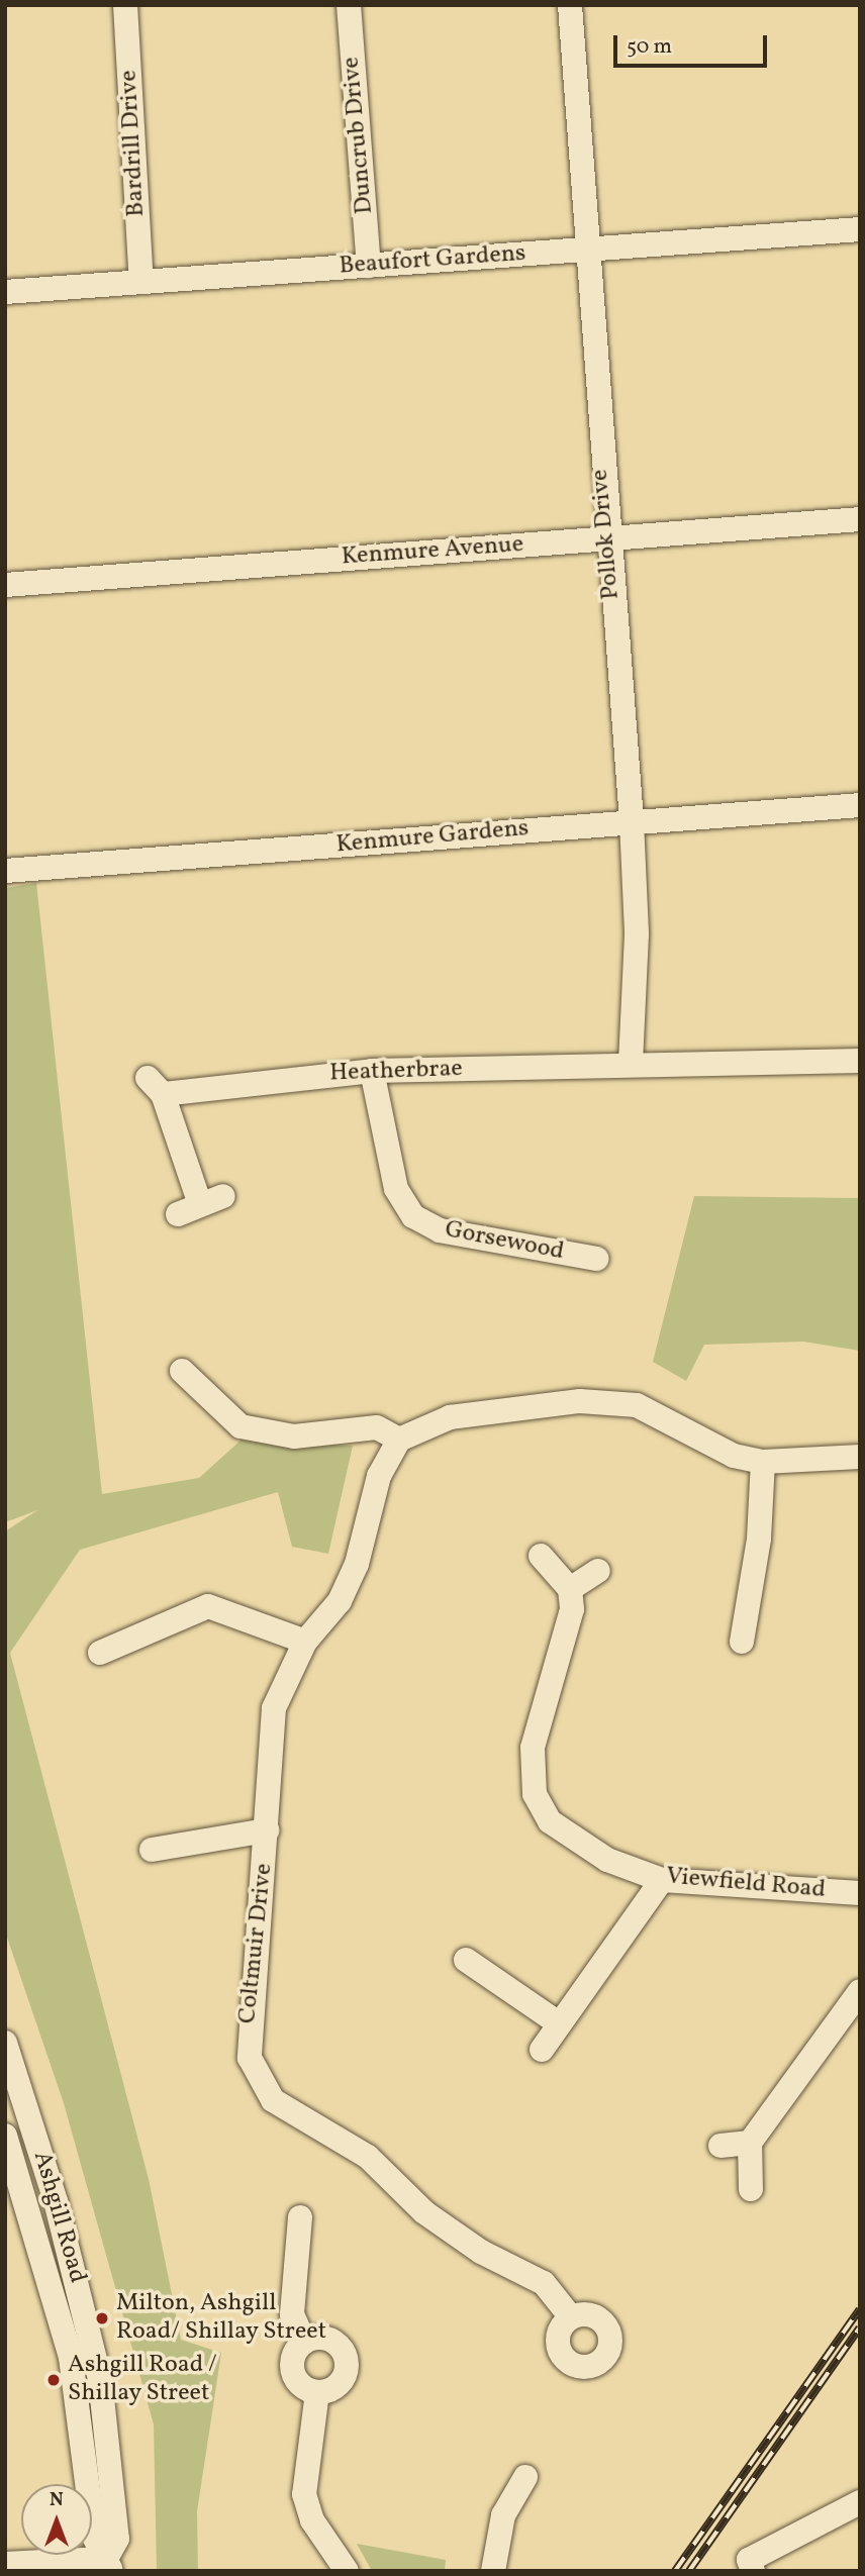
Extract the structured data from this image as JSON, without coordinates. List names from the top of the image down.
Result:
{
  "streets": {
    "street": [
      "Duncrub Drive",
      "Bardrill Drive",
      "Beaufort Gardens",
      "Pollok Drive",
      "Kenmure Avenue",
      "Kenmure Gardens",
      "Heatherbrae",
      "Gorsewood",
      "Viewfield Road",
      "Coltmuir Drive",
      "Ashgill Road"
    ]
  },
  "crossings": [
    ["Duncrub Drive", "Beaufort Gardens"],
    ["Bardrill Drive", "Beaufort Gardens"],
    ["Beaufort Gardens", "Pollok Drive"],
    ["Pollok Drive", "Kenmure Avenue"],
    ["Pollok Drive", "Kenmure Gardens"],
    ["Pollok Drive", "Heatherbrae"],
    ["Heatherbrae", "Gorsewood"]
  ],
  "places": ["Milton, Ashgill Road/ Shillay Street", "Ashgill Road / Shillay Street"],
  "scale_bar": "50 m",
  "north": "top"
}
